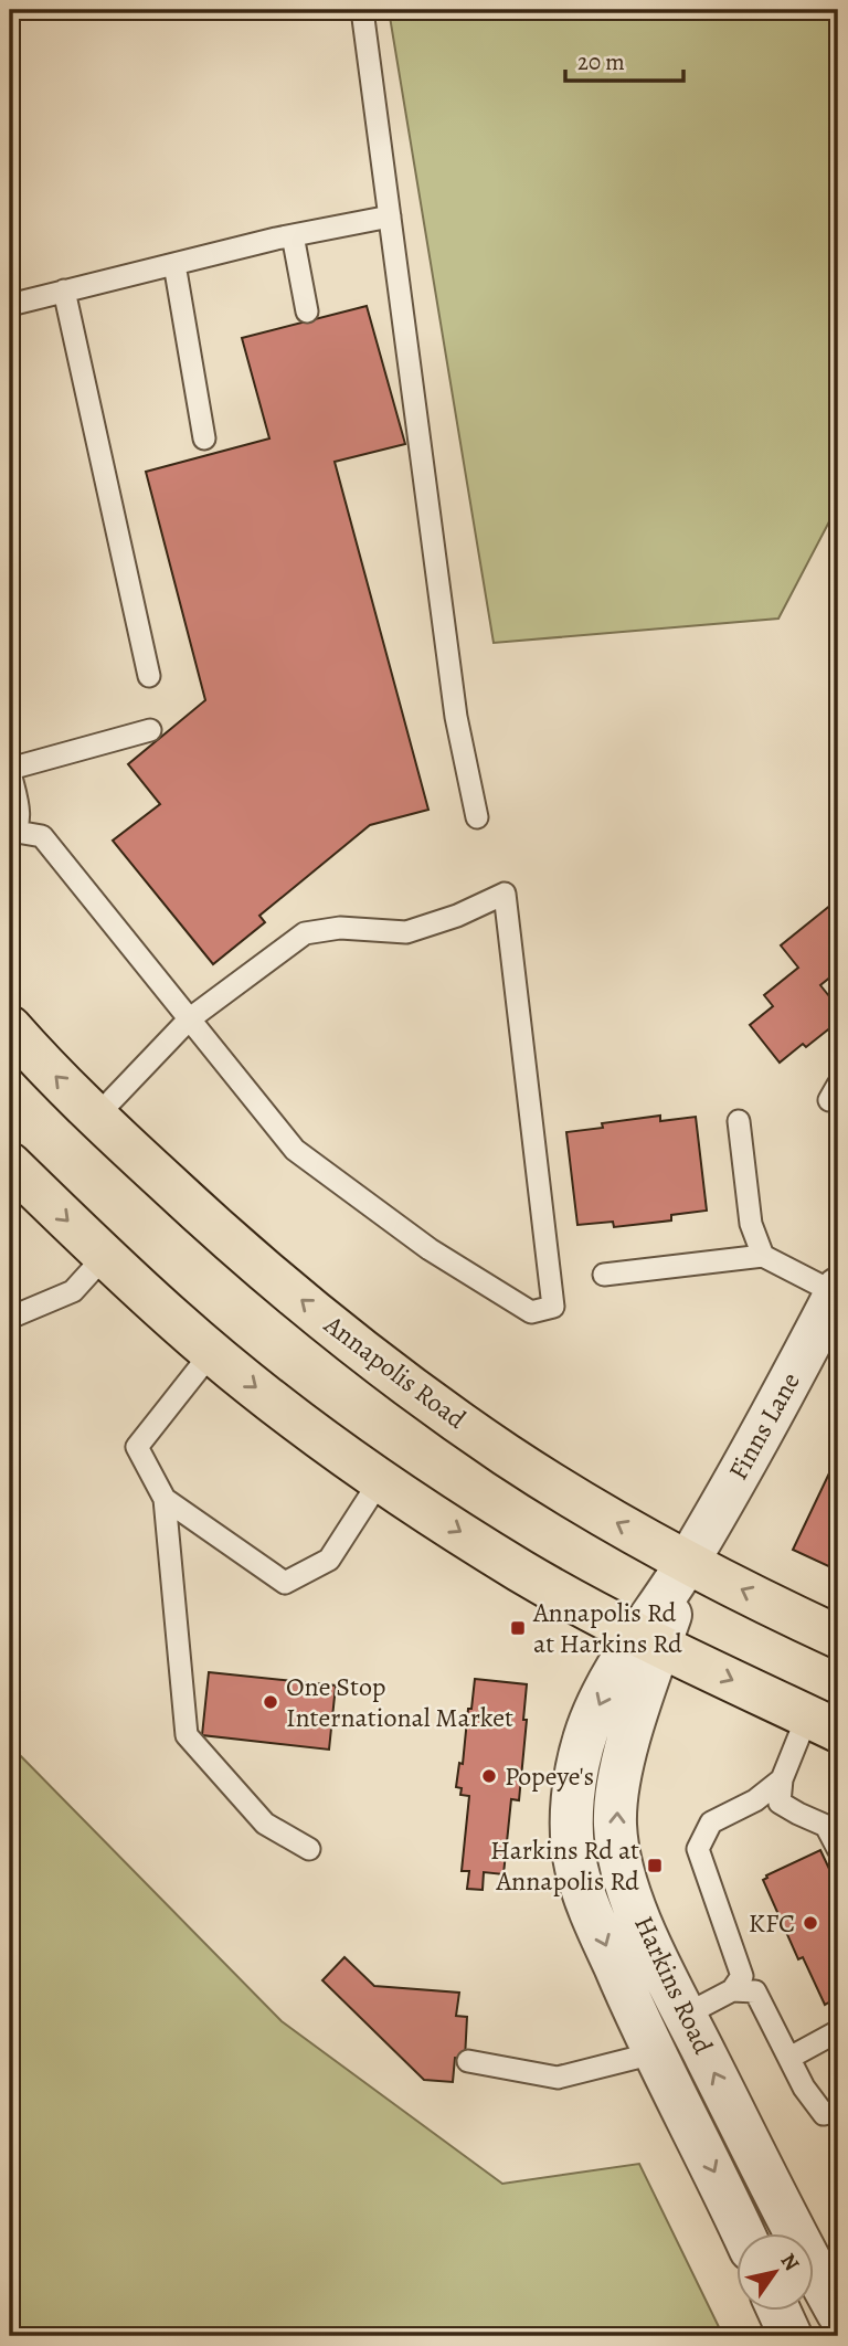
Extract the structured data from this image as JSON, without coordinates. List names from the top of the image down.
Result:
{
  "streets": {
    "main road": ["Annapolis Road"],
    "street": ["Finns Lane", "Harkins Road"]
  },
  "crossings": [
    ["Annapolis Road", "Finns Lane"],
    ["Annapolis Road", "Harkins Road"],
    ["Finns Lane", "Harkins Road"]
  ],
  "places": {
    "transit": ["Annapolis Rd at Harkins Rd", "Harkins Rd at Annapolis Rd"],
    "other": ["One Stop International Market", "Popeye's", "KFC"]
  },
  "scale_bar": "20 m",
  "north": "top right"
}
